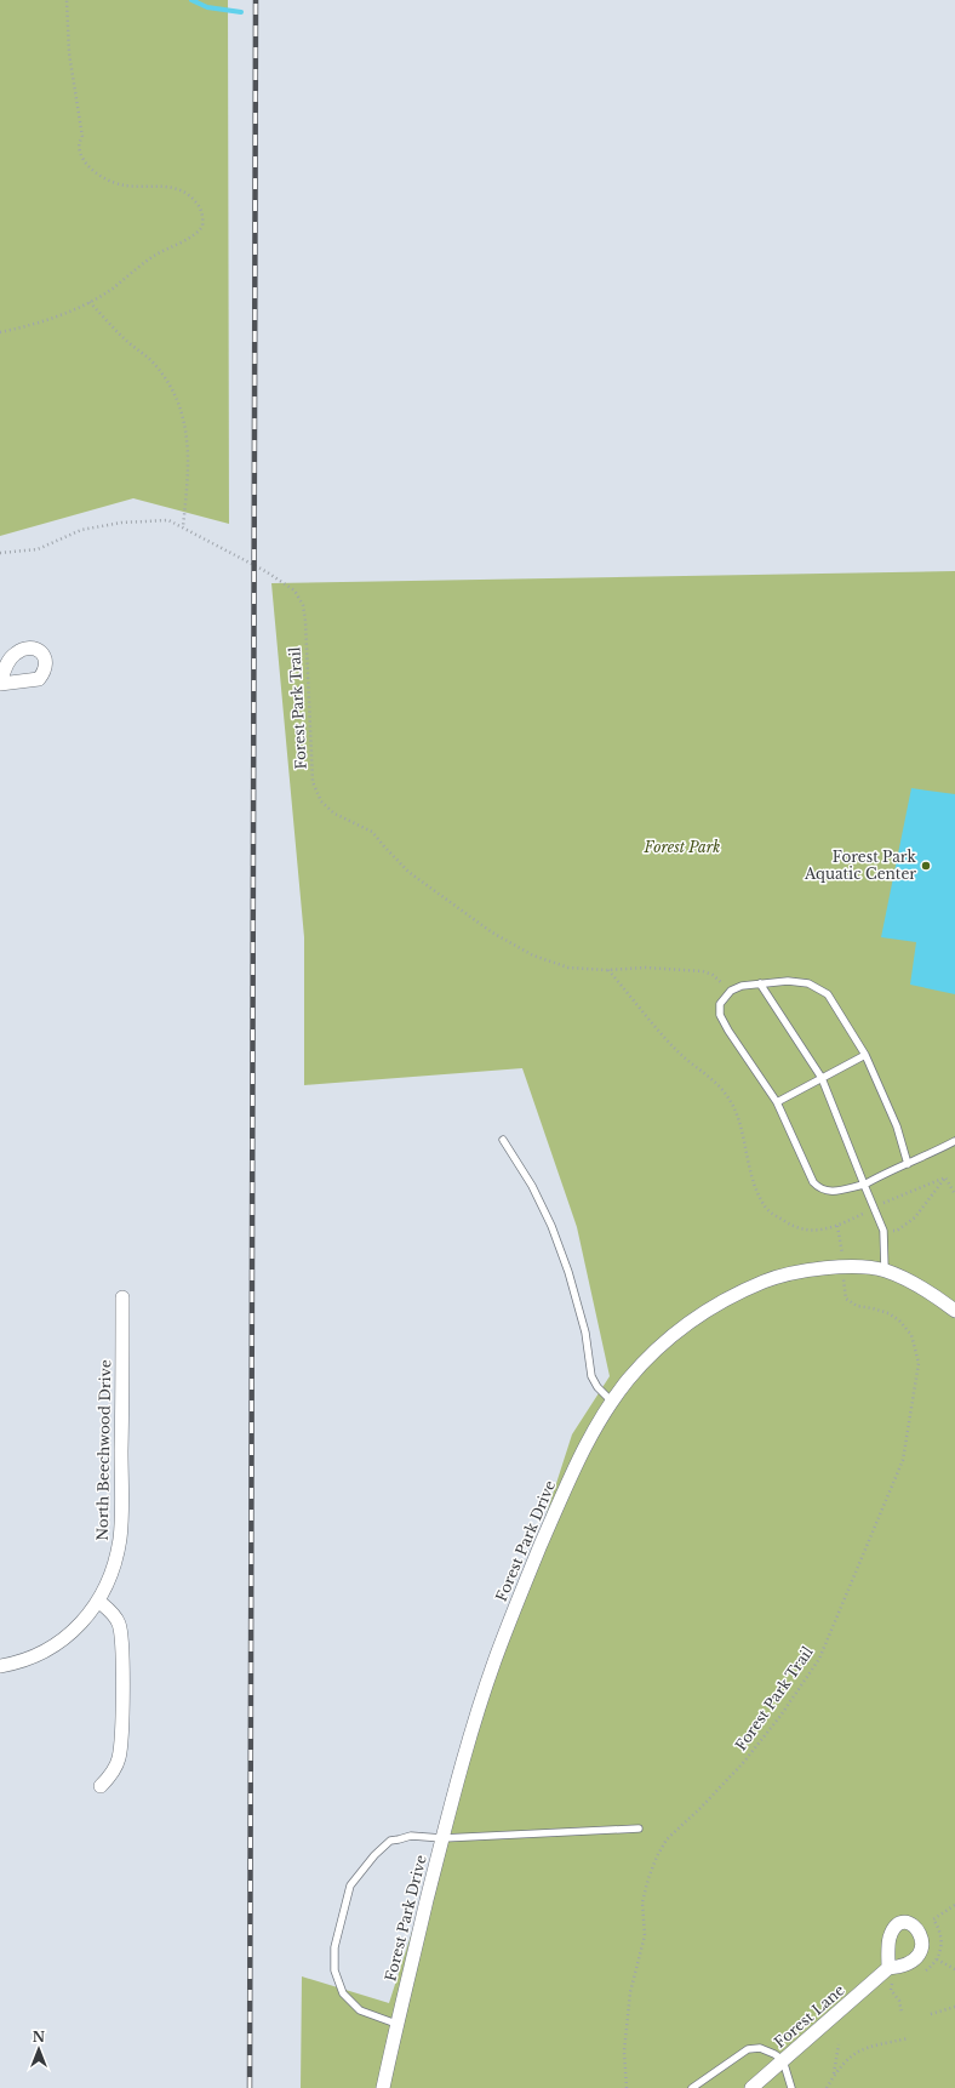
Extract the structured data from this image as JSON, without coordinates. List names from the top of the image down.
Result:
{
  "streets": {
    "street": ["North Beechwood Drive", "Forest Park Drive", "Forest Lane"],
    "path": ["Forest Park Trail"]
  },
  "crossings": [
    ["Forest Park Trail", "Forest Park Drive"]
  ],
  "parks": ["Forest Park"],
  "places": ["Forest Park Aquatic Center"],
  "north": "top"
}
